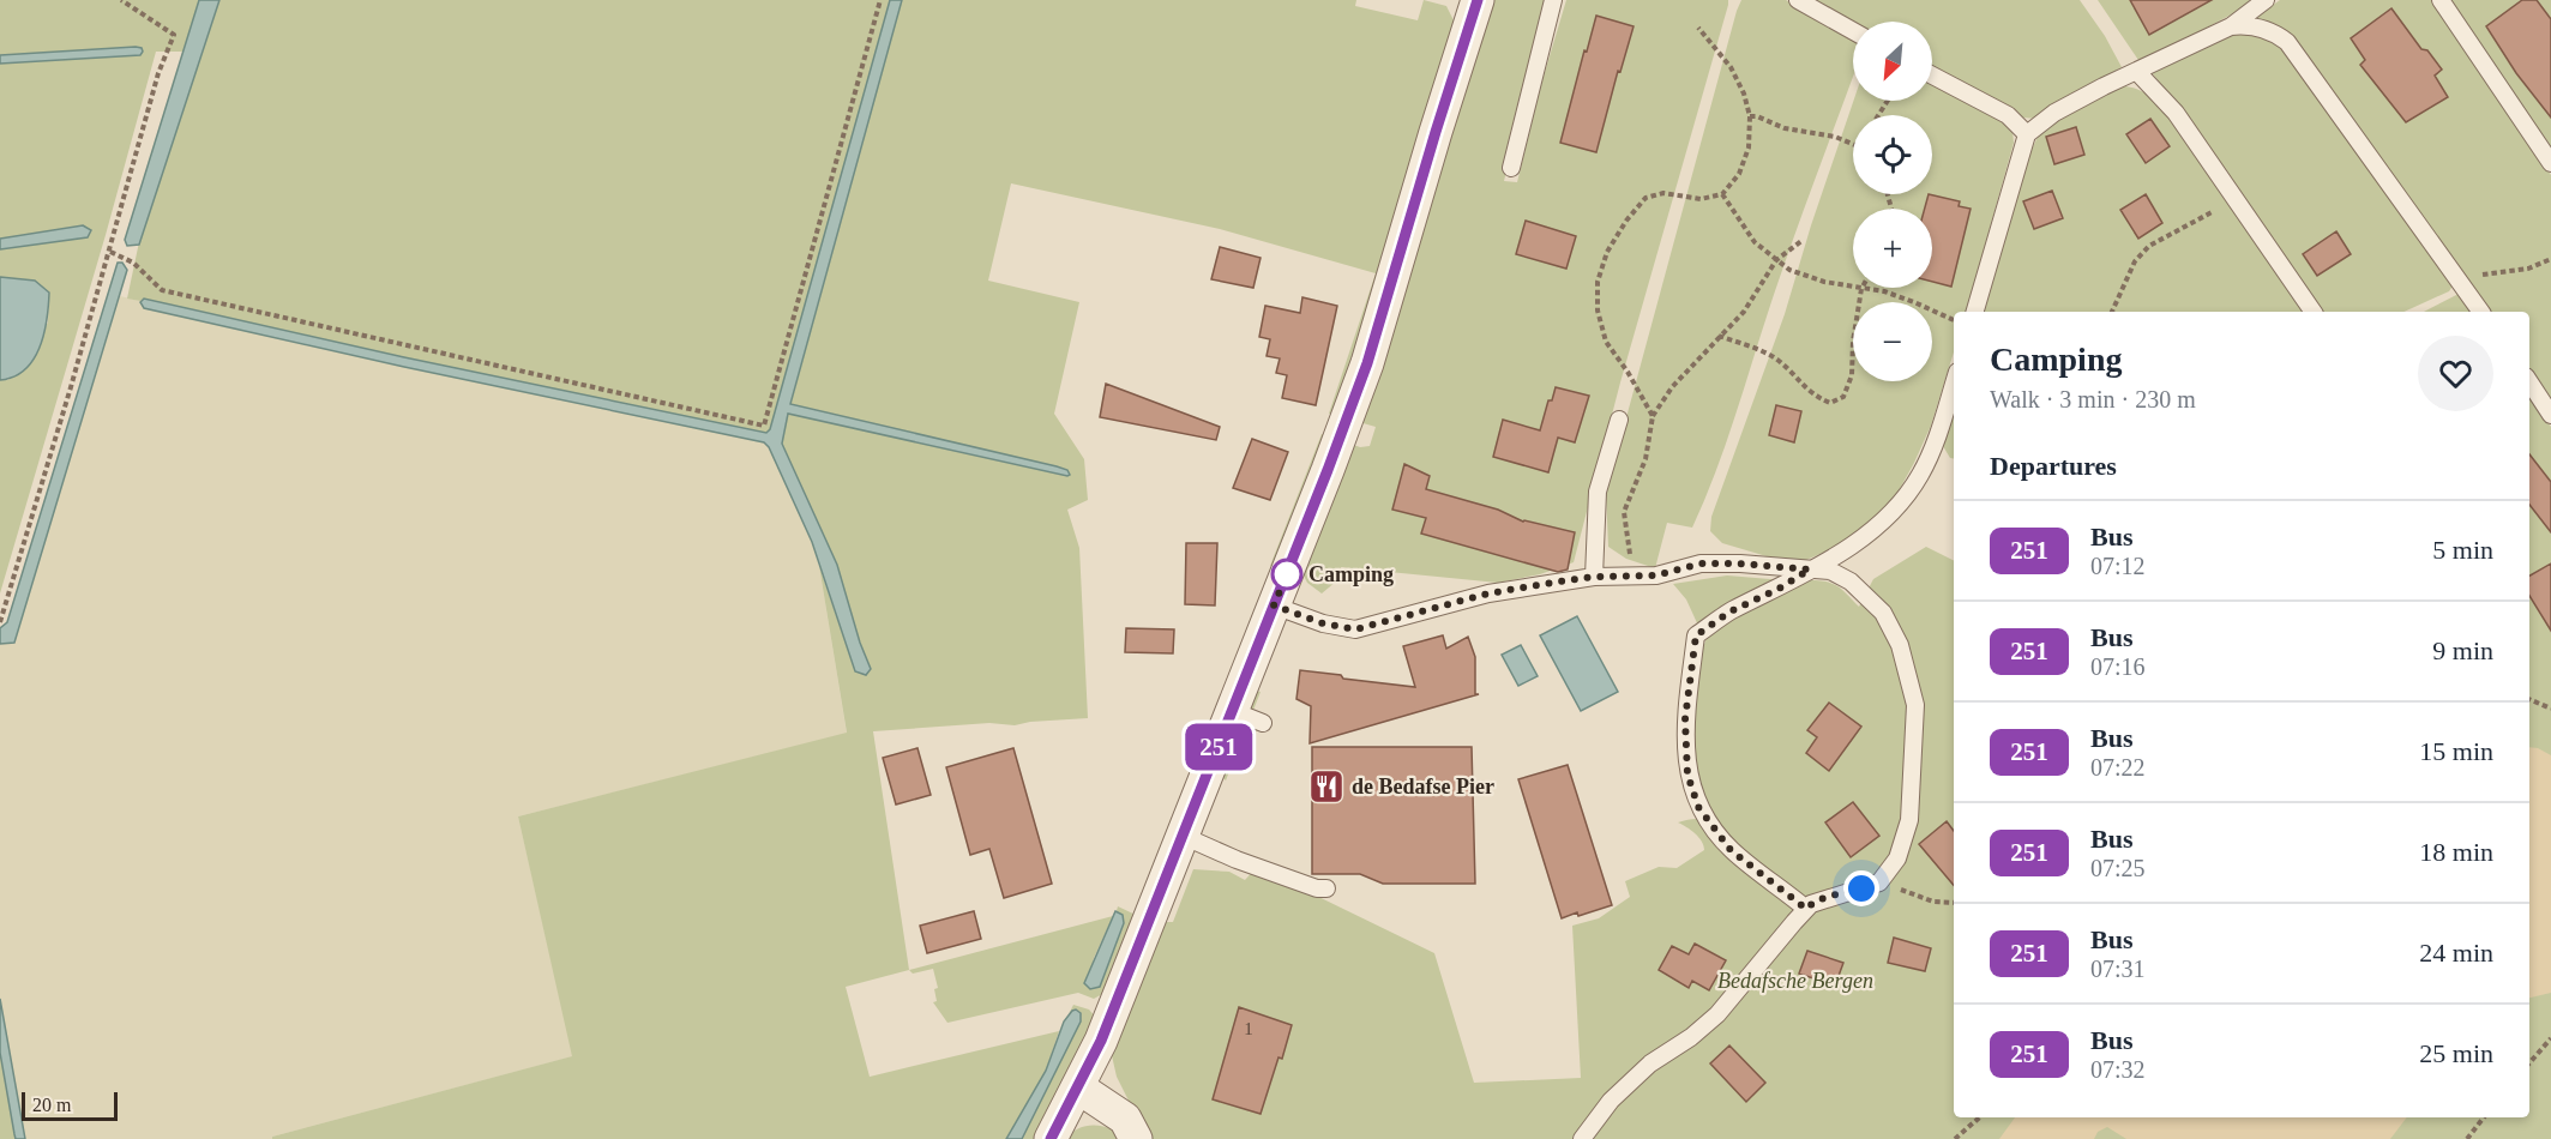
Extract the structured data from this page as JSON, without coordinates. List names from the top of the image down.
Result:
{
  "parks": ["Bedafsche Bergen"],
  "places": {
    "other": ["Camping"],
    "restaurant": ["de Bedafse Pier"]
  },
  "lines": ["bus line 251"],
  "house_numbers": ["1"],
  "scale_bar": "20 m",
  "north": "bottom left",
  "page": {
    "on_map": "251",
    "map_buttons": ["+", "−"],
    "heading": [
      ["Camping", "Walk · 3 min · 230 m"],
      "Departures"
    ],
    "list": [
      {
        "mark": "251",
        "name": "Bus",
        "note": "07:12",
        "value": "5 min"
      },
      {
        "mark": "251",
        "name": "Bus",
        "note": "07:16",
        "value": "9 min"
      },
      {
        "mark": "251",
        "name": "Bus",
        "note": "07:22",
        "value": "15 min"
      },
      {
        "mark": "251",
        "name": "Bus",
        "note": "07:25",
        "value": "18 min"
      },
      {
        "mark": "251",
        "name": "Bus",
        "note": "07:31",
        "value": "24 min"
      },
      {
        "mark": "251",
        "name": "Bus",
        "note": "07:32",
        "value": "25 min"
      }
    ],
    "scale": "20 m"
  }
}
